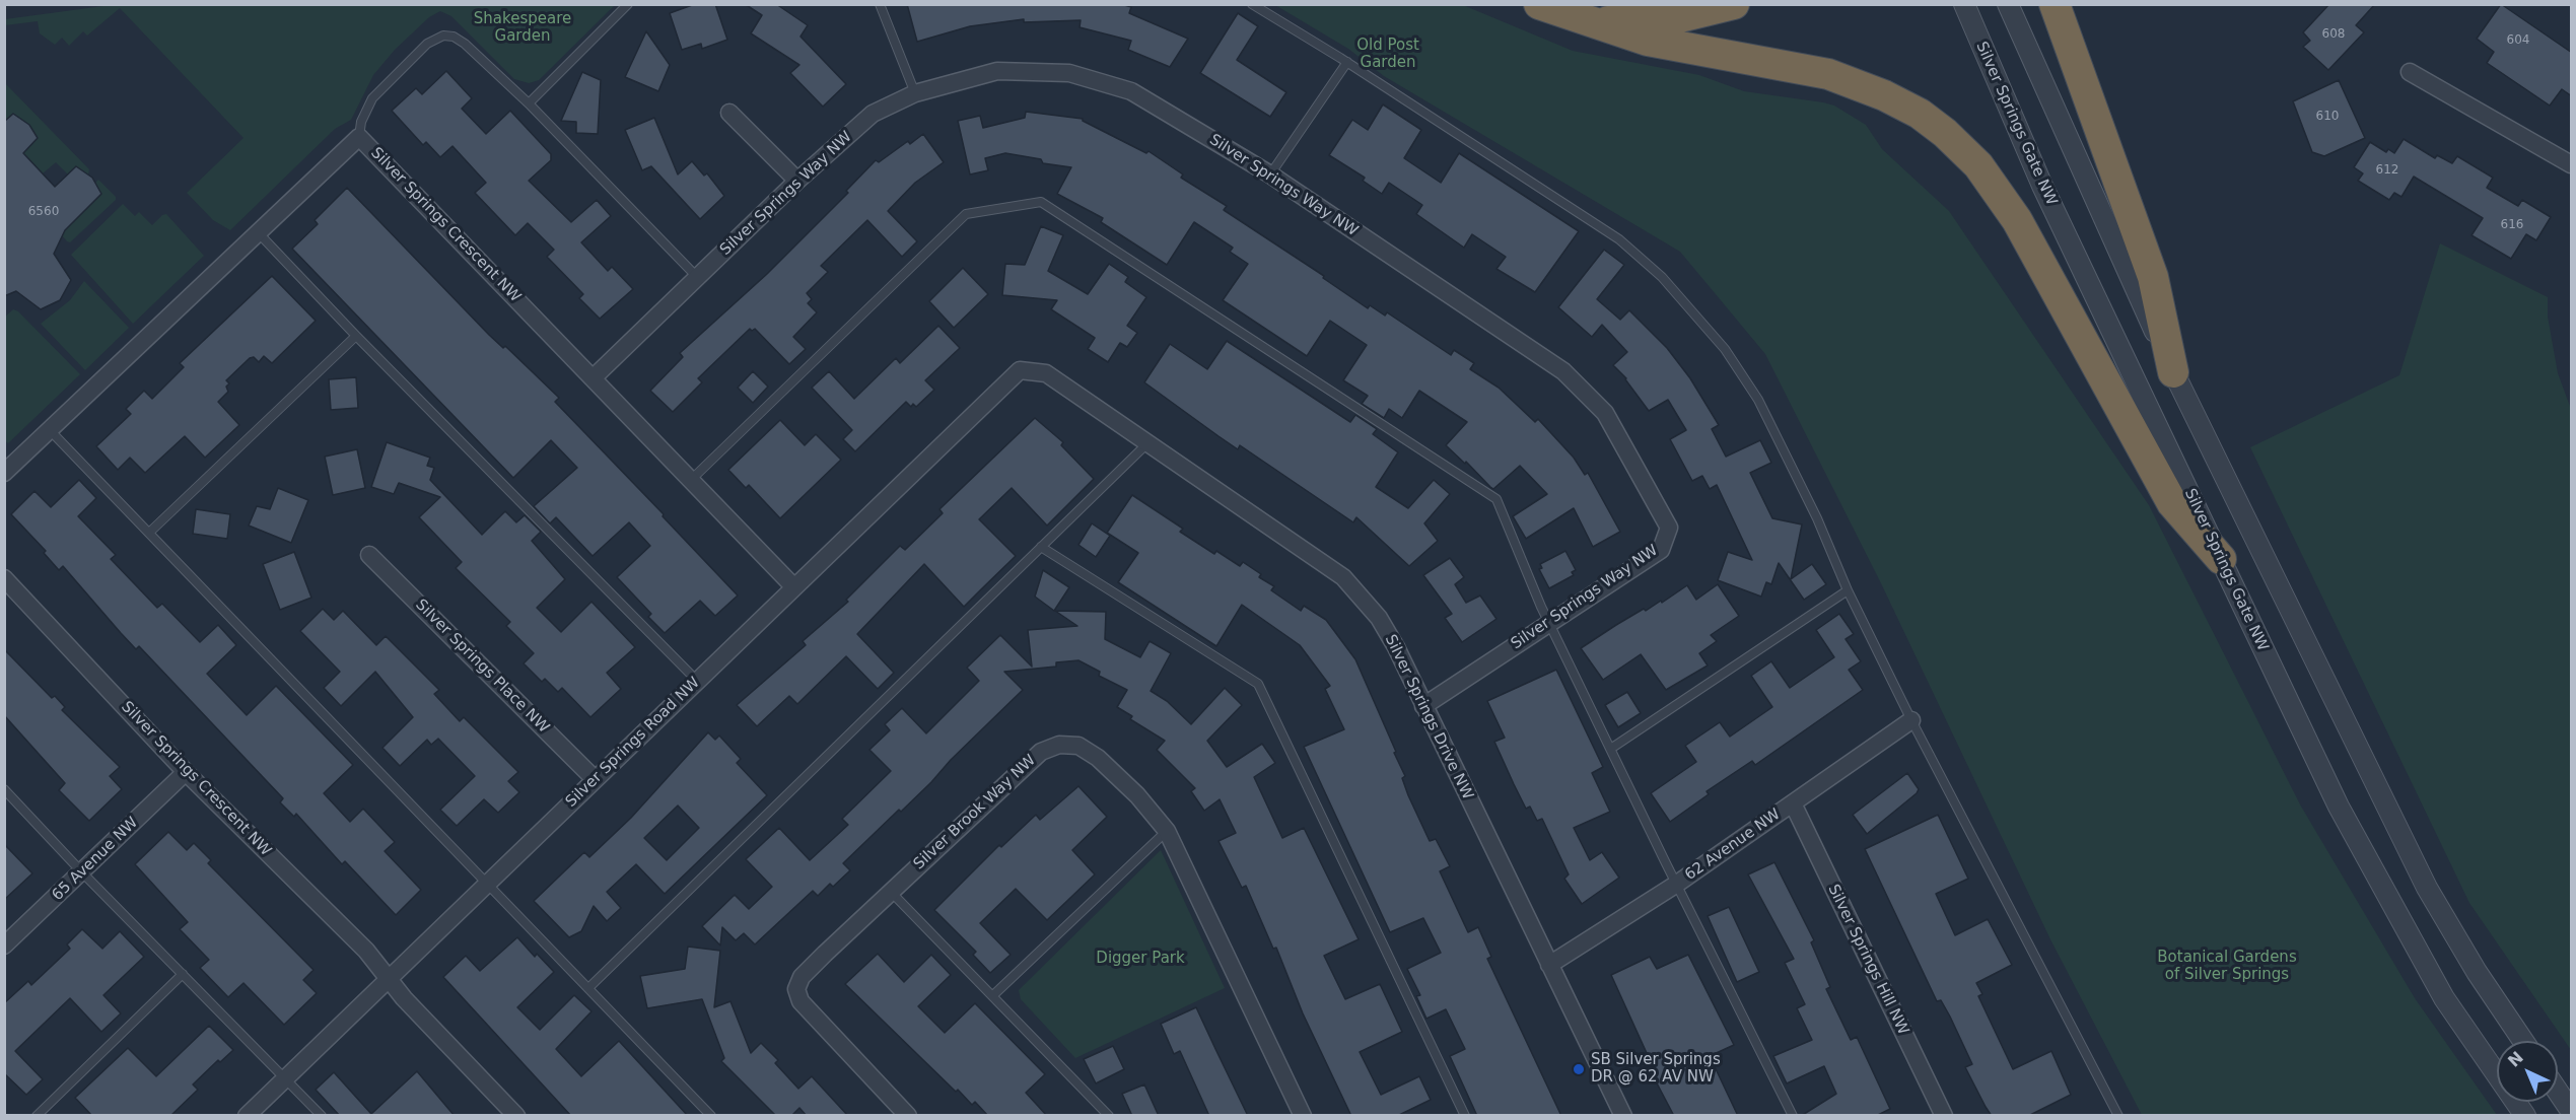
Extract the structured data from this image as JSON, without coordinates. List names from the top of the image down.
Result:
{
  "streets": {
    "street": [
      "Silver Springs Gate NW",
      "Silver Springs Way NW",
      "Silver Springs Crescent NW",
      "Silver Springs Place NW",
      "Silver Springs Drive NW",
      "Silver Springs Road NW",
      "Silver Brook Way NW",
      "62 Avenue NW",
      "65 Avenue NW",
      "Silver Springs Hill NW"
    ]
  },
  "crossings": [
    ["Silver Springs Way NW", "Silver Springs Crescent NW"],
    ["Silver Springs Way NW", "Silver Springs Drive NW"],
    ["Silver Springs Crescent NW", "Silver Springs Road NW"],
    ["Silver Springs Crescent NW", "65 Avenue NW"],
    ["Silver Springs Place NW", "Silver Springs Road NW"],
    ["Silver Springs Drive NW", "Silver Springs Road NW"],
    ["Silver Springs Drive NW", "62 Avenue NW"],
    ["62 Avenue NW", "Silver Springs Hill NW"]
  ],
  "parks": [
    "Shakespeare Garden",
    "Old Post Garden",
    "Botanical Gardens of Silver Springs",
    "Digger Park"
  ],
  "places": ["SB Silver Springs DR @ 62 AV NW"],
  "house_numbers": [
    "608",
    "604",
    "610",
    "612",
    "6560",
    "616"
  ],
  "north": "top left"
}
